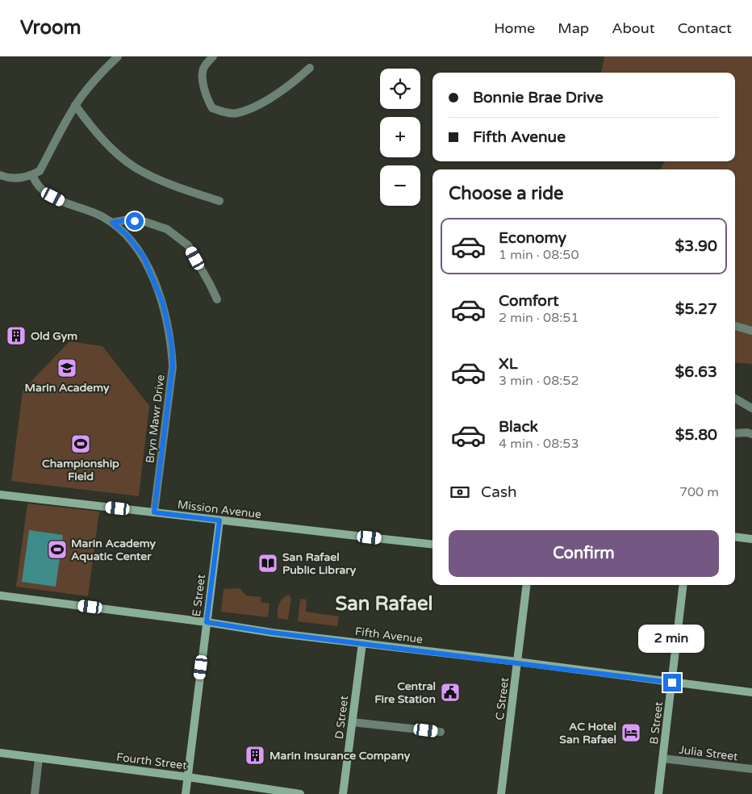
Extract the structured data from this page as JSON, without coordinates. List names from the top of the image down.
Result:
{
  "streets": {
    "street": [
      "Bryn Mawr Drive",
      "Mission Avenue",
      "E Street",
      "Fifth Avenue",
      "C Street",
      "D Street",
      "B Street",
      "Julia Street",
      "Fourth Street"
    ]
  },
  "crossings": [
    ["Bryn Mawr Drive", "Mission Avenue"],
    ["Mission Avenue", "E Street"],
    ["E Street", "Fifth Avenue"],
    ["E Street", "Fourth Street"],
    ["Fifth Avenue", "C Street"],
    ["Fifth Avenue", "D Street"],
    ["Fifth Avenue", "B Street"],
    ["B Street", "Julia Street"]
  ],
  "districts": ["San Rafael"],
  "places": {
    "building": ["Old Gym", "Marin Insurance Company"],
    "school or university": ["Marin Academy"],
    "sports": ["Championship Field", "Marin Academy Aquatic Center"],
    "library": ["San Rafael Public Library"],
    "public building": ["Central Fire Station"],
    "hotel": ["AC Hotel San Rafael"]
  },
  "page": {
    "header": "Vroom",
    "nav": [
      "Home",
      "Map",
      "About",
      "Contact"
    ],
    "map_buttons": ["+", "−"],
    "banner": ["Bonnie Brae Drive", "Fifth Avenue"],
    "heading": "Choose a ride",
    "list": [
      {
        "name": "Economy",
        "note": "1 min · 08:50",
        "value": "$3.90"
      },
      {
        "name": "Comfort",
        "note": "2 min · 08:51",
        "value": "$5.27"
      },
      {
        "name": "XL",
        "note": "3 min · 08:52",
        "value": "$6.63"
      },
      {
        "name": "Black",
        "note": "4 min · 08:53",
        "value": "$5.80"
      }
    ],
    "pay": ["Cash", "700 m"],
    "buttons": "Confirm",
    "bubble": "2 min"
  }
}
